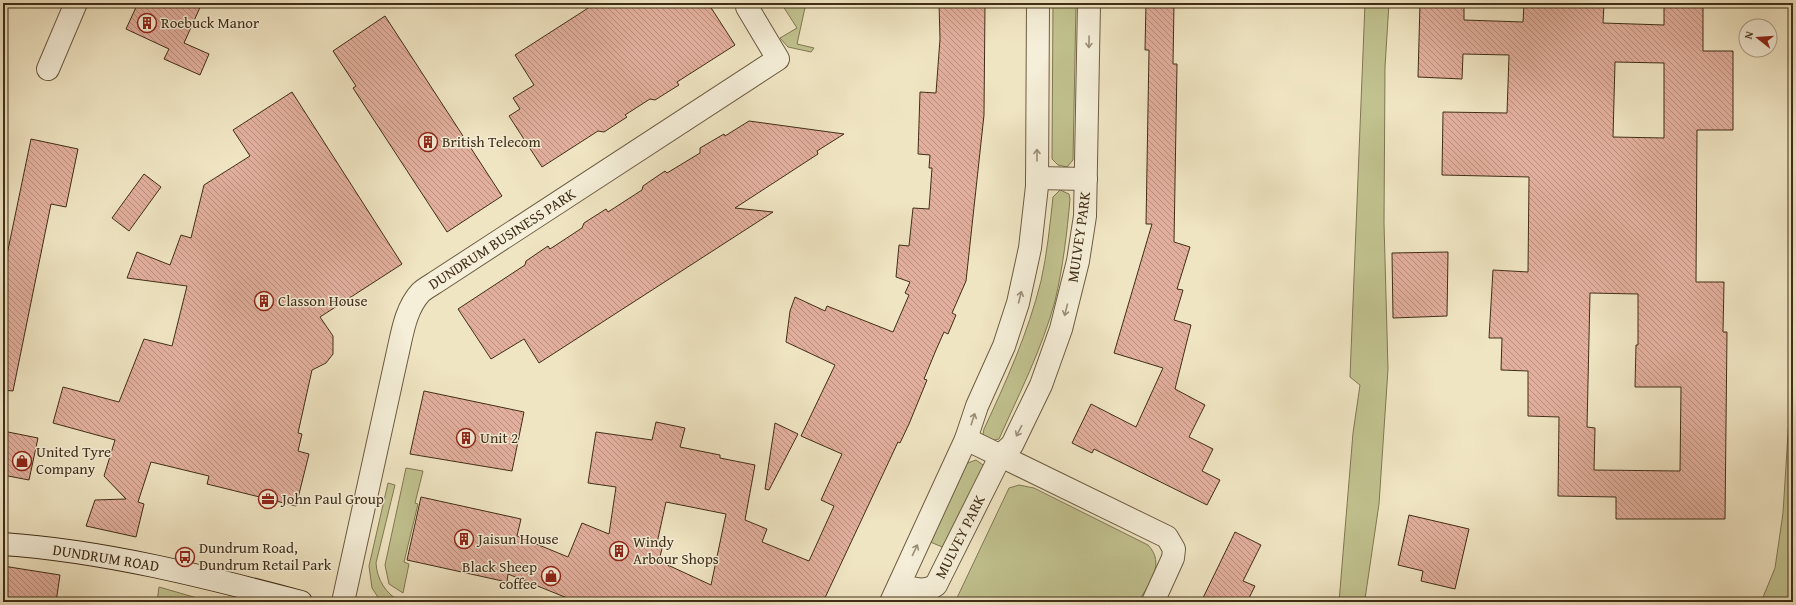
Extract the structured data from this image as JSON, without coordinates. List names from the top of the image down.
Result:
{
  "streets": {
    "street": ["MULVEY PARK", "DUNDRUM BUSINESS PARK", "DUNDRUM ROAD"]
  },
  "places": {
    "building": [
      "Roebuck Manor",
      "British Telecom",
      "Classon House",
      "Unit 2",
      "Jaisun House",
      "Windy Arbour Shops"
    ],
    "shop": ["United Tyre Company", "Black Sheep coffee"],
    "office": ["John Paul Group"],
    "bus stop": ["Dundrum Road, Dundrum Retail Park"]
  },
  "north": "left"
}
